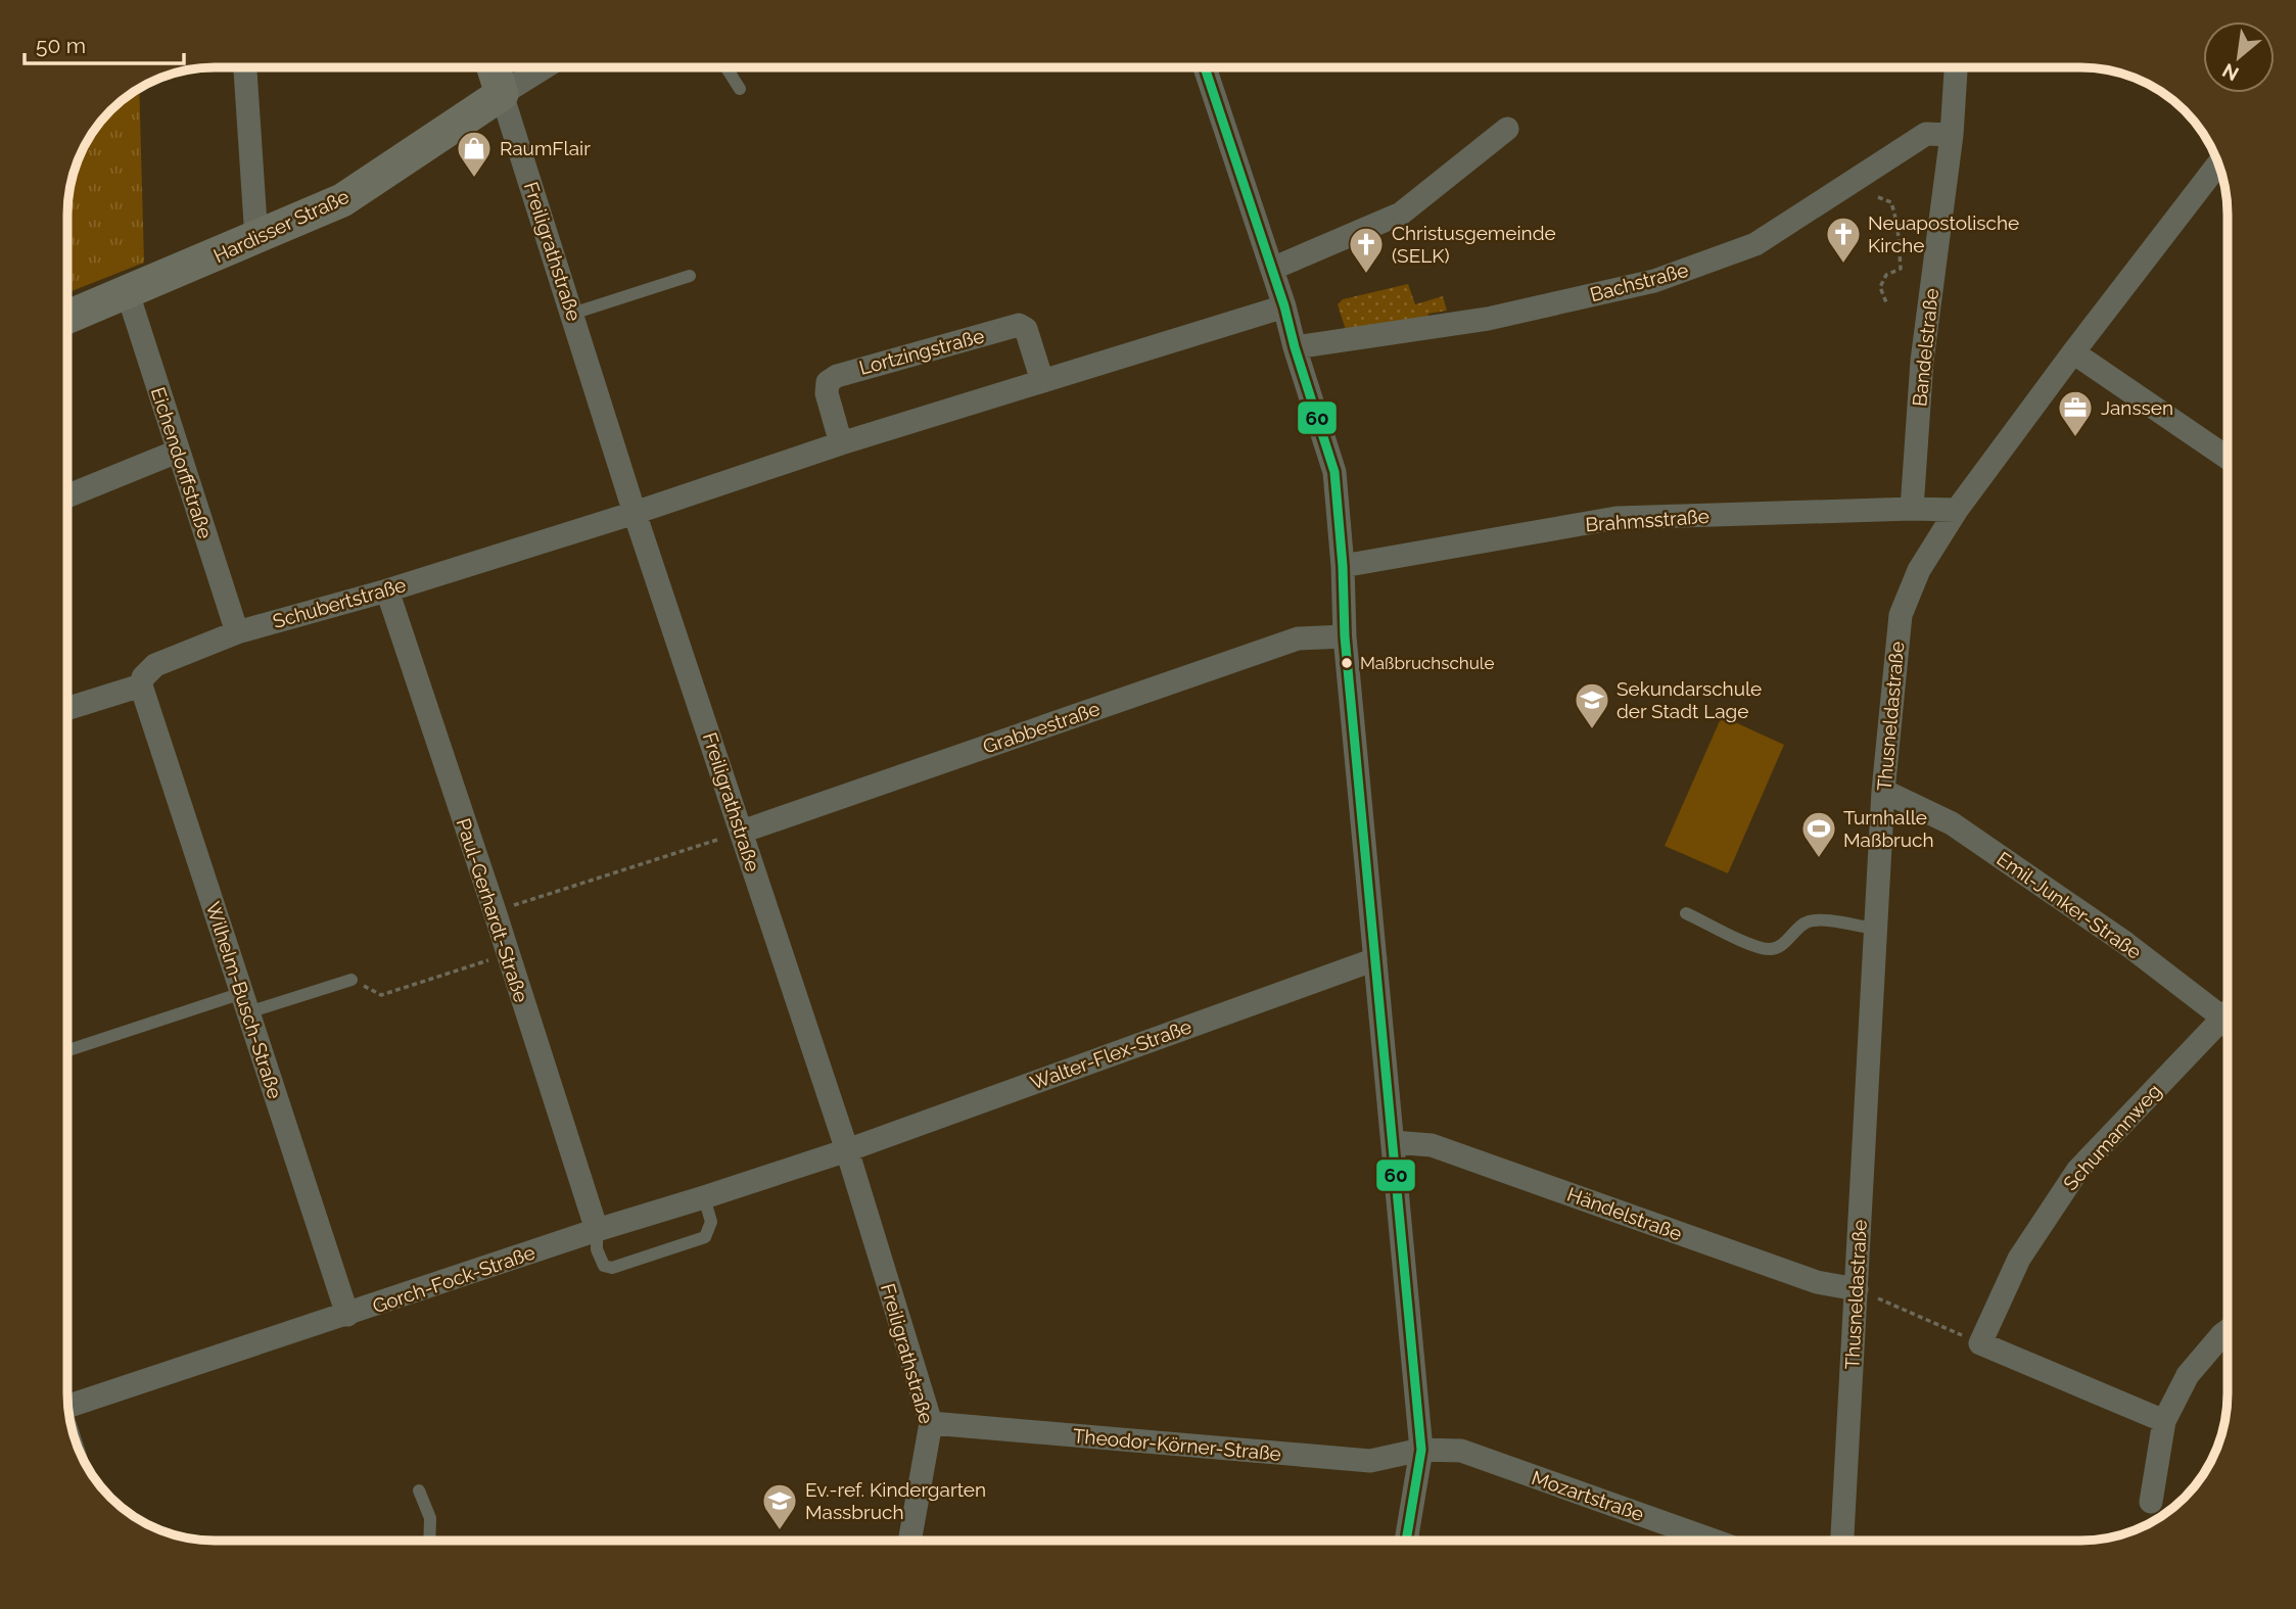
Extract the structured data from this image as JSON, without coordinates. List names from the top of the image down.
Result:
{
  "streets": {
    "street": [
      "Hardisser Straße",
      "Freiligrathstraße",
      "Bachstraße",
      "Bandelstraße",
      "Lortzingstraße",
      "Eichendorffstraße",
      "Brahmsstraße",
      "Schubertstraße",
      "Thusneldastraße",
      "Grabbestraße",
      "Emil-Junker-Straße",
      "Paul-Gerhardt-Straße",
      "Wilhelm-Busch-Straße",
      "Walter-Flex-Straße",
      "Schumannweg",
      "Händelstraße",
      "Gorch-Fock-Straße",
      "Theodor-Körner-Straße",
      "Mozartstraße"
    ]
  },
  "crossings": [
    ["Hardisser Straße", "Freiligrathstraße"],
    ["Hardisser Straße", "Eichendorffstraße"],
    ["Freiligrathstraße", "Schubertstraße"],
    ["Freiligrathstraße", "Grabbestraße"],
    ["Freiligrathstraße", "Walter-Flex-Straße"],
    ["Freiligrathstraße", "Gorch-Fock-Straße"],
    ["Freiligrathstraße", "Theodor-Körner-Straße"],
    ["Bachstraße", "Bandelstraße"],
    ["Bandelstraße", "Brahmsstraße"],
    ["Eichendorffstraße", "Schubertstraße"],
    ["Schubertstraße", "Paul-Gerhardt-Straße"],
    ["Schubertstraße", "Wilhelm-Busch-Straße"],
    ["Thusneldastraße", "Emil-Junker-Straße"],
    ["Thusneldastraße", "Händelstraße"],
    ["Emil-Junker-Straße", "Schumannweg"],
    ["Paul-Gerhardt-Straße", "Gorch-Fock-Straße"],
    ["Wilhelm-Busch-Straße", "Gorch-Fock-Straße"],
    ["Walter-Flex-Straße", "Gorch-Fock-Straße"],
    ["Theodor-Körner-Straße", "Mozartstraße"]
  ],
  "places": {
    "shop": ["RaumFlair"],
    "church": ["Neuapostolische Kirche", "Christusgemeinde (SELK)"],
    "office": ["Janssen"],
    "other": ["Maßbruchschule"],
    "school or university": ["Sekundarschule der Stadt Lage", "Ev.-ref. Kindergarten Massbruch"],
    "sports": ["Turnhalle Maßbruch"]
  },
  "lines": ["transit line 60"],
  "scale_bar": "50 m",
  "north": "bottom left"
}
